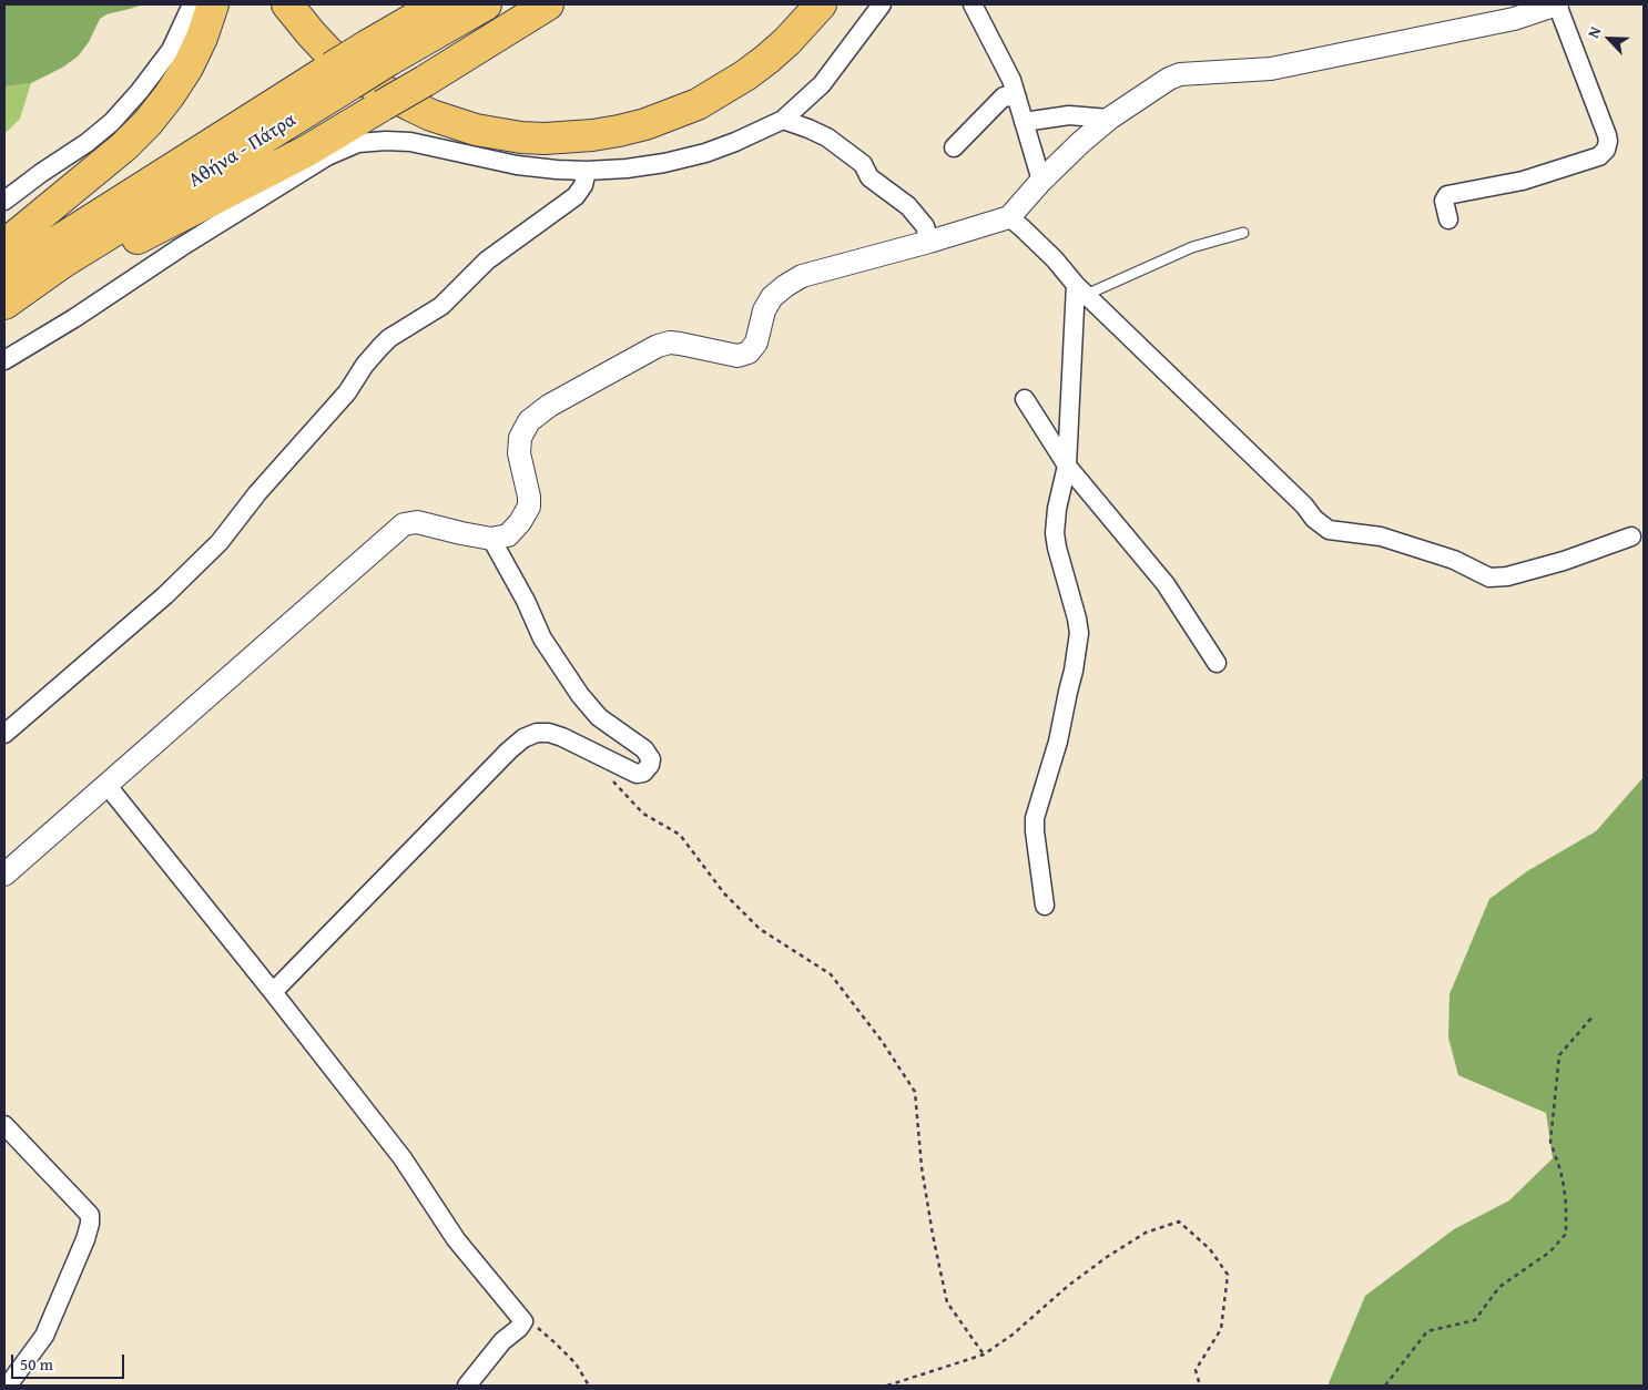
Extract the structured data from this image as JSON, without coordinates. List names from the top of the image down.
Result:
{
  "streets": {
    "highway": ["Αθήνα - Πάτρα"]
  },
  "scale_bar": "50 m",
  "north": "top left"
}
